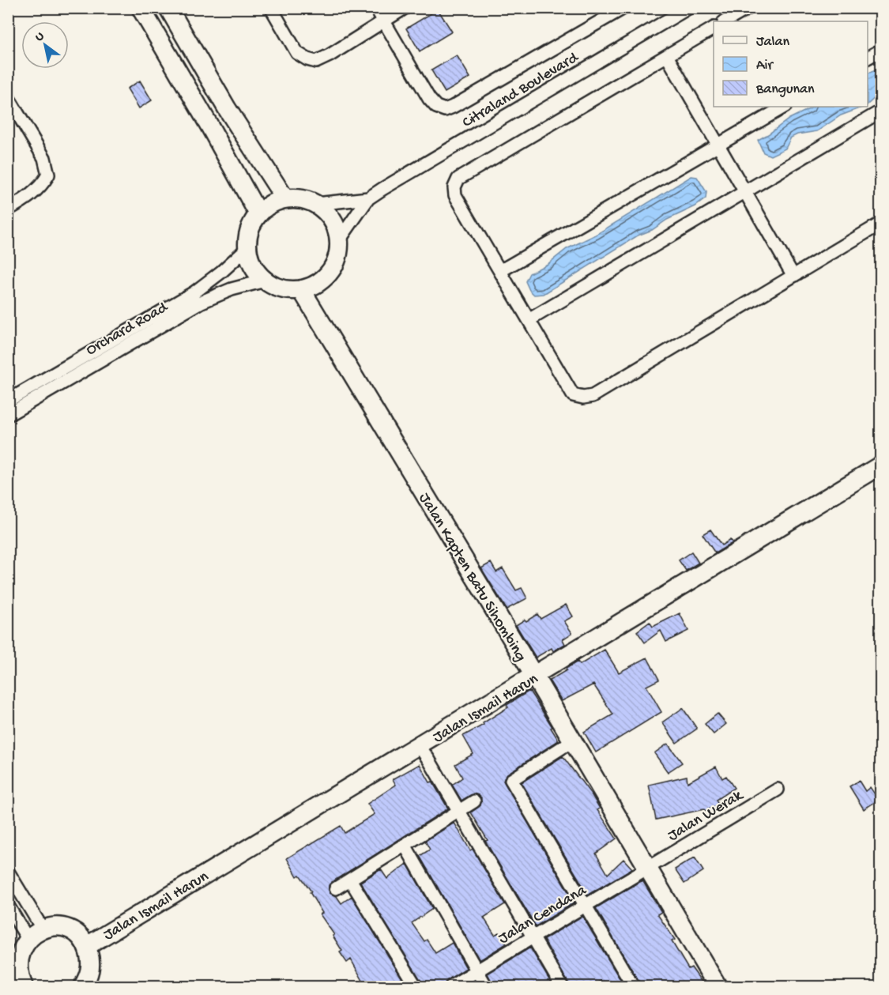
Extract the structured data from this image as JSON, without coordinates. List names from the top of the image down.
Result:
{
  "streets": {
    "street": [
      "Citraland Boulevard",
      "Orchard Road",
      "Jalan Kapten Batu Sihombing",
      "Jalan Ismail Harun",
      "Jalan Werak",
      "Jalan Cendana"
    ]
  },
  "crossings": [
    ["Citraland Boulevard", "Orchard Road"],
    ["Citraland Boulevard", "Jalan Kapten Batu Sihombing"],
    ["Orchard Road", "Jalan Kapten Batu Sihombing"],
    ["Jalan Kapten Batu Sihombing", "Jalan Ismail Harun"],
    ["Jalan Kapten Batu Sihombing", "Jalan Werak"],
    ["Jalan Kapten Batu Sihombing", "Jalan Cendana"],
    ["Jalan Werak", "Jalan Cendana"]
  ],
  "legend": ["Jalan", "Air", "Bangunan"],
  "north": "top left"
}
